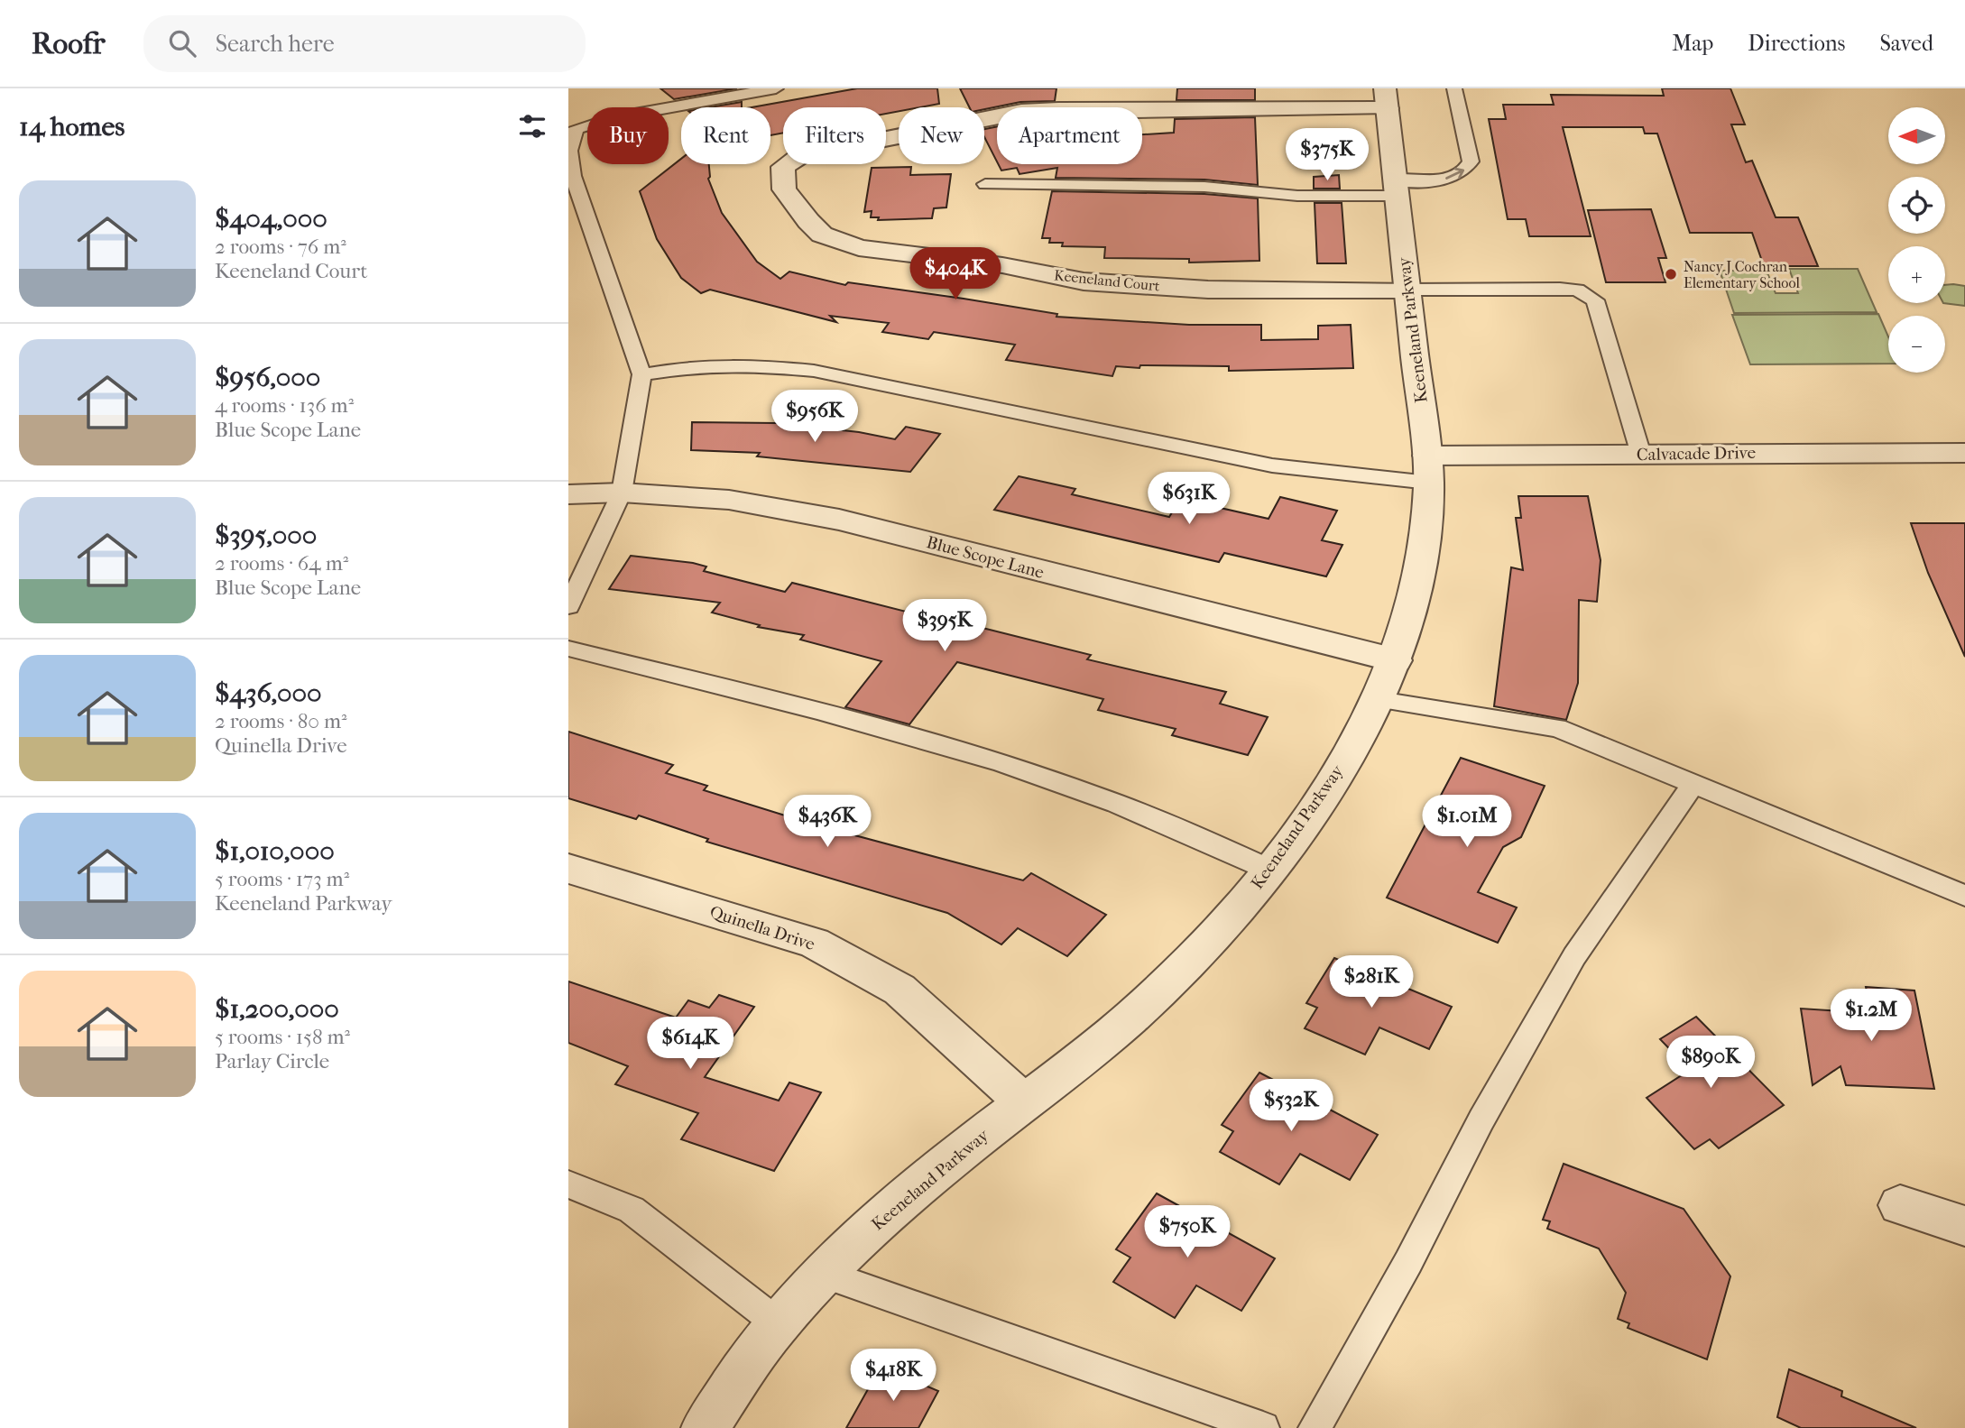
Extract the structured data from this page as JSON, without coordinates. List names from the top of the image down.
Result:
{
  "streets": {
    "street": [
      "Keeneland Court",
      "Keeneland Parkway",
      "Calvacade Drive",
      "Blue Scope Lane",
      "Quinella Drive"
    ]
  },
  "crossings": [
    ["Keeneland Court", "Keeneland Parkway"],
    ["Keeneland Parkway", "Calvacade Drive"],
    ["Keeneland Parkway", "Blue Scope Lane"],
    ["Keeneland Parkway", "Quinella Drive"]
  ],
  "places": ["Nancy J Cochran Elementary School"],
  "north": "left",
  "page": {
    "header": "Roofr",
    "search": "Search here",
    "nav": ["Map", "Directions", "Saved"],
    "heading": "14 homes",
    "map_buttons": ["+", "−"],
    "chip": [
      "Buy",
      "Rent",
      "Filters",
      "New",
      "Apartment"
    ],
    "price": [
      "$375K",
      "$404K",
      "$956K",
      "$631K",
      "$395K",
      "$436K",
      "$1.01M",
      "$281K",
      "$1.2M",
      "$614K",
      "$890K",
      "$532K",
      "$750K",
      "$418K"
    ],
    "list": [
      {
        "name": "$404,000",
        "note": "2 rooms · 76 m² · Keeneland Court"
      },
      {
        "name": "$956,000",
        "note": "4 rooms · 136 m² · Blue Scope Lane"
      },
      {
        "name": "$395,000",
        "note": "2 rooms · 64 m² · Blue Scope Lane"
      },
      {
        "name": "$436,000",
        "note": "2 rooms · 80 m² · Quinella Drive"
      },
      {
        "name": "$1,010,000",
        "note": "5 rooms · 173 m² · Keeneland Parkway"
      },
      {
        "name": "$1,200,000",
        "note": "5 rooms · 158 m² · Parlay Circle"
      }
    ]
  }
}
